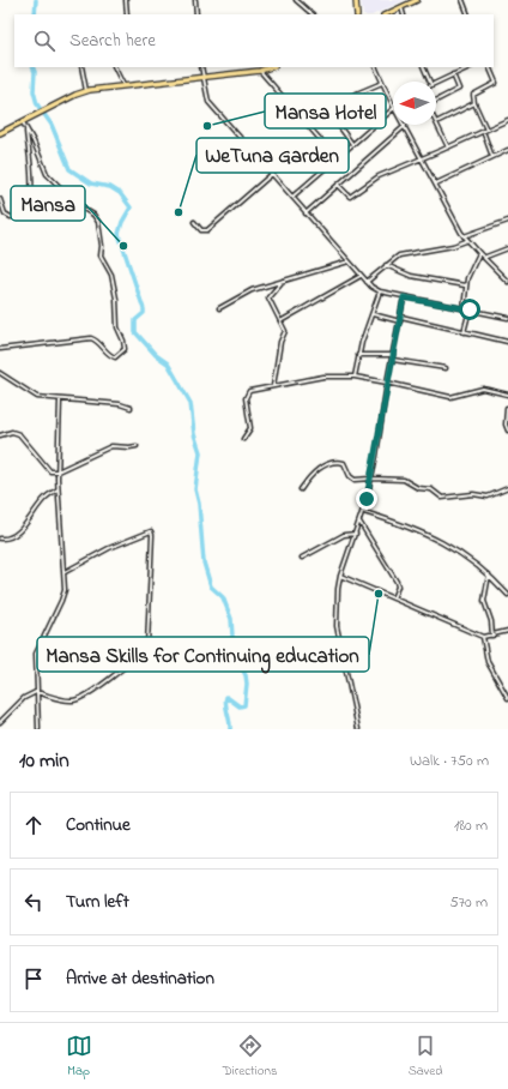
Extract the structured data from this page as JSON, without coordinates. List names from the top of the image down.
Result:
{
  "places": [
    "Mansa Hotel",
    "WeTuna Garden",
    "Mansa",
    "Mansa Skills for Continuing education"
  ],
  "north": "left",
  "page": {
    "search": "Search here",
    "heading": ["10 min", "Walk · 750 m"],
    "list": [
      ["Continue", "180 m"],
      ["Turn left", "570 m"],
      "Arrive at destination"
    ],
    "nav": ["Map", "Directions", "Saved"]
  }
}
